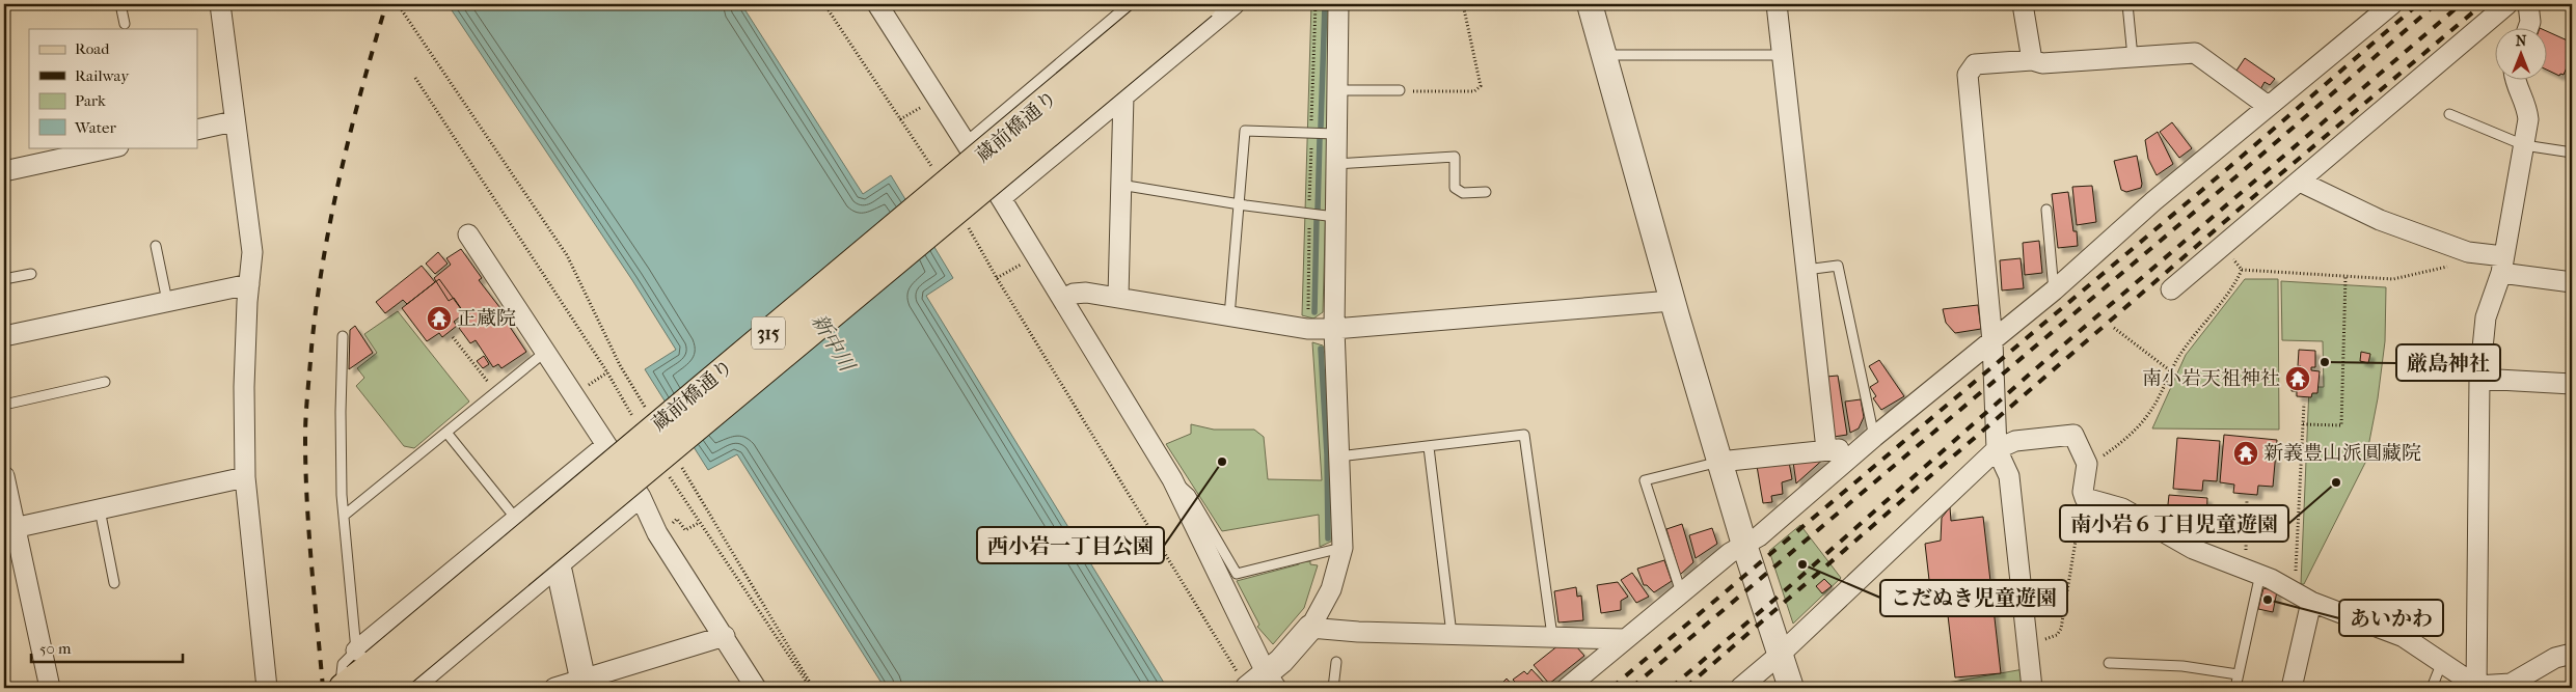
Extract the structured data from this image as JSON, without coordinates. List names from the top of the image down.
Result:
{
  "streets": {
    "main road": ["蔵前橋通り", "315"]
  },
  "water": ["新中川"],
  "places": {
    "temple": ["正蔵院", "南小岩天祖神社", "新義豊山派圓藏院"],
    "other": [
      "厳島神社",
      "西小岩一丁目公園",
      "南小岩６丁目児童遊園",
      "こだぬき児童遊園",
      "あいかわ"
    ]
  },
  "legend": [
    "Road",
    "Railway",
    "Park",
    "Water"
  ],
  "scale_bar": "50 m",
  "north": "top"
}
